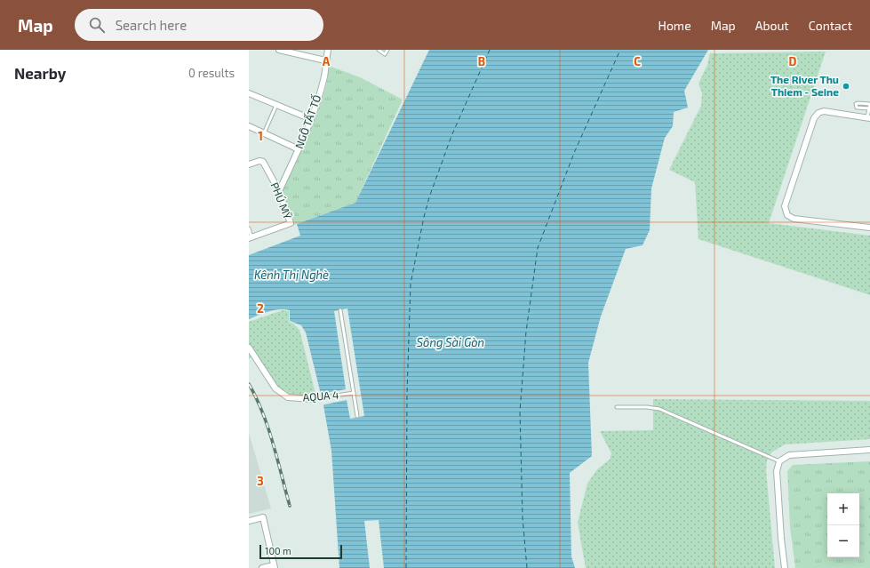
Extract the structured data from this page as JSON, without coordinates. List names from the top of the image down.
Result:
{
  "streets": {
    "street": ["NGÔ TẤT TỐ", "PHÚ MỸ", "AQUA 4"]
  },
  "crossings": [
    ["NGÔ TẤT TỐ", "PHÚ MỸ"]
  ],
  "water": ["Kênh Thị Nghè", "Sông Sài Gòn"],
  "places": ["The River Thu Thiem - Seine"],
  "scale_bar": "100 m",
  "page": {
    "header": "Map",
    "search": "Search here",
    "nav": [
      "Home",
      "Map",
      "About",
      "Contact"
    ],
    "heading": ["Nearby", "0 results"],
    "map_buttons": ["+", "−"],
    "scale": "100 m"
  },
  "grid": {
    "columns": [
      "A",
      "B",
      "C",
      "D"
    ],
    "rows": ["1", "2", "3"]
  }
}
